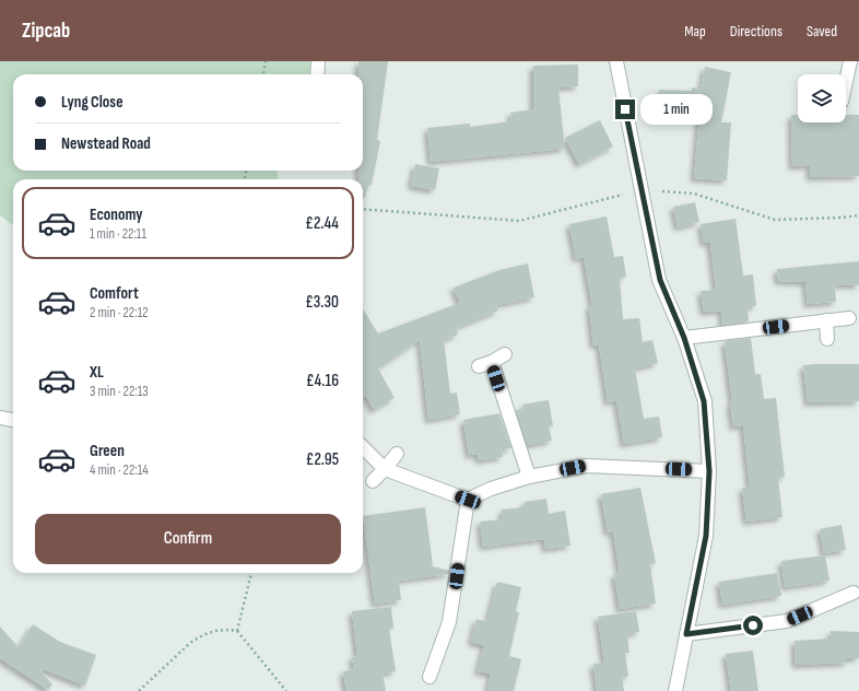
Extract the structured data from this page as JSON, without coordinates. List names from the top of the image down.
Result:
{
  "page": {
    "header": "Zipcab",
    "nav": ["Map", "Directions", "Saved"],
    "banner": ["Lyng Close", "Newstead Road"],
    "bubble": "1 min",
    "list": [
      {
        "name": "Economy",
        "note": "1 min · 22:11",
        "value": "£2.44"
      },
      {
        "name": "Comfort",
        "note": "2 min · 22:12",
        "value": "£3.30"
      },
      {
        "name": "XL",
        "note": "3 min · 22:13",
        "value": "£4.16"
      },
      {
        "name": "Green",
        "note": "4 min · 22:14",
        "value": "£2.95"
      }
    ],
    "buttons": "Confirm"
  }
}
